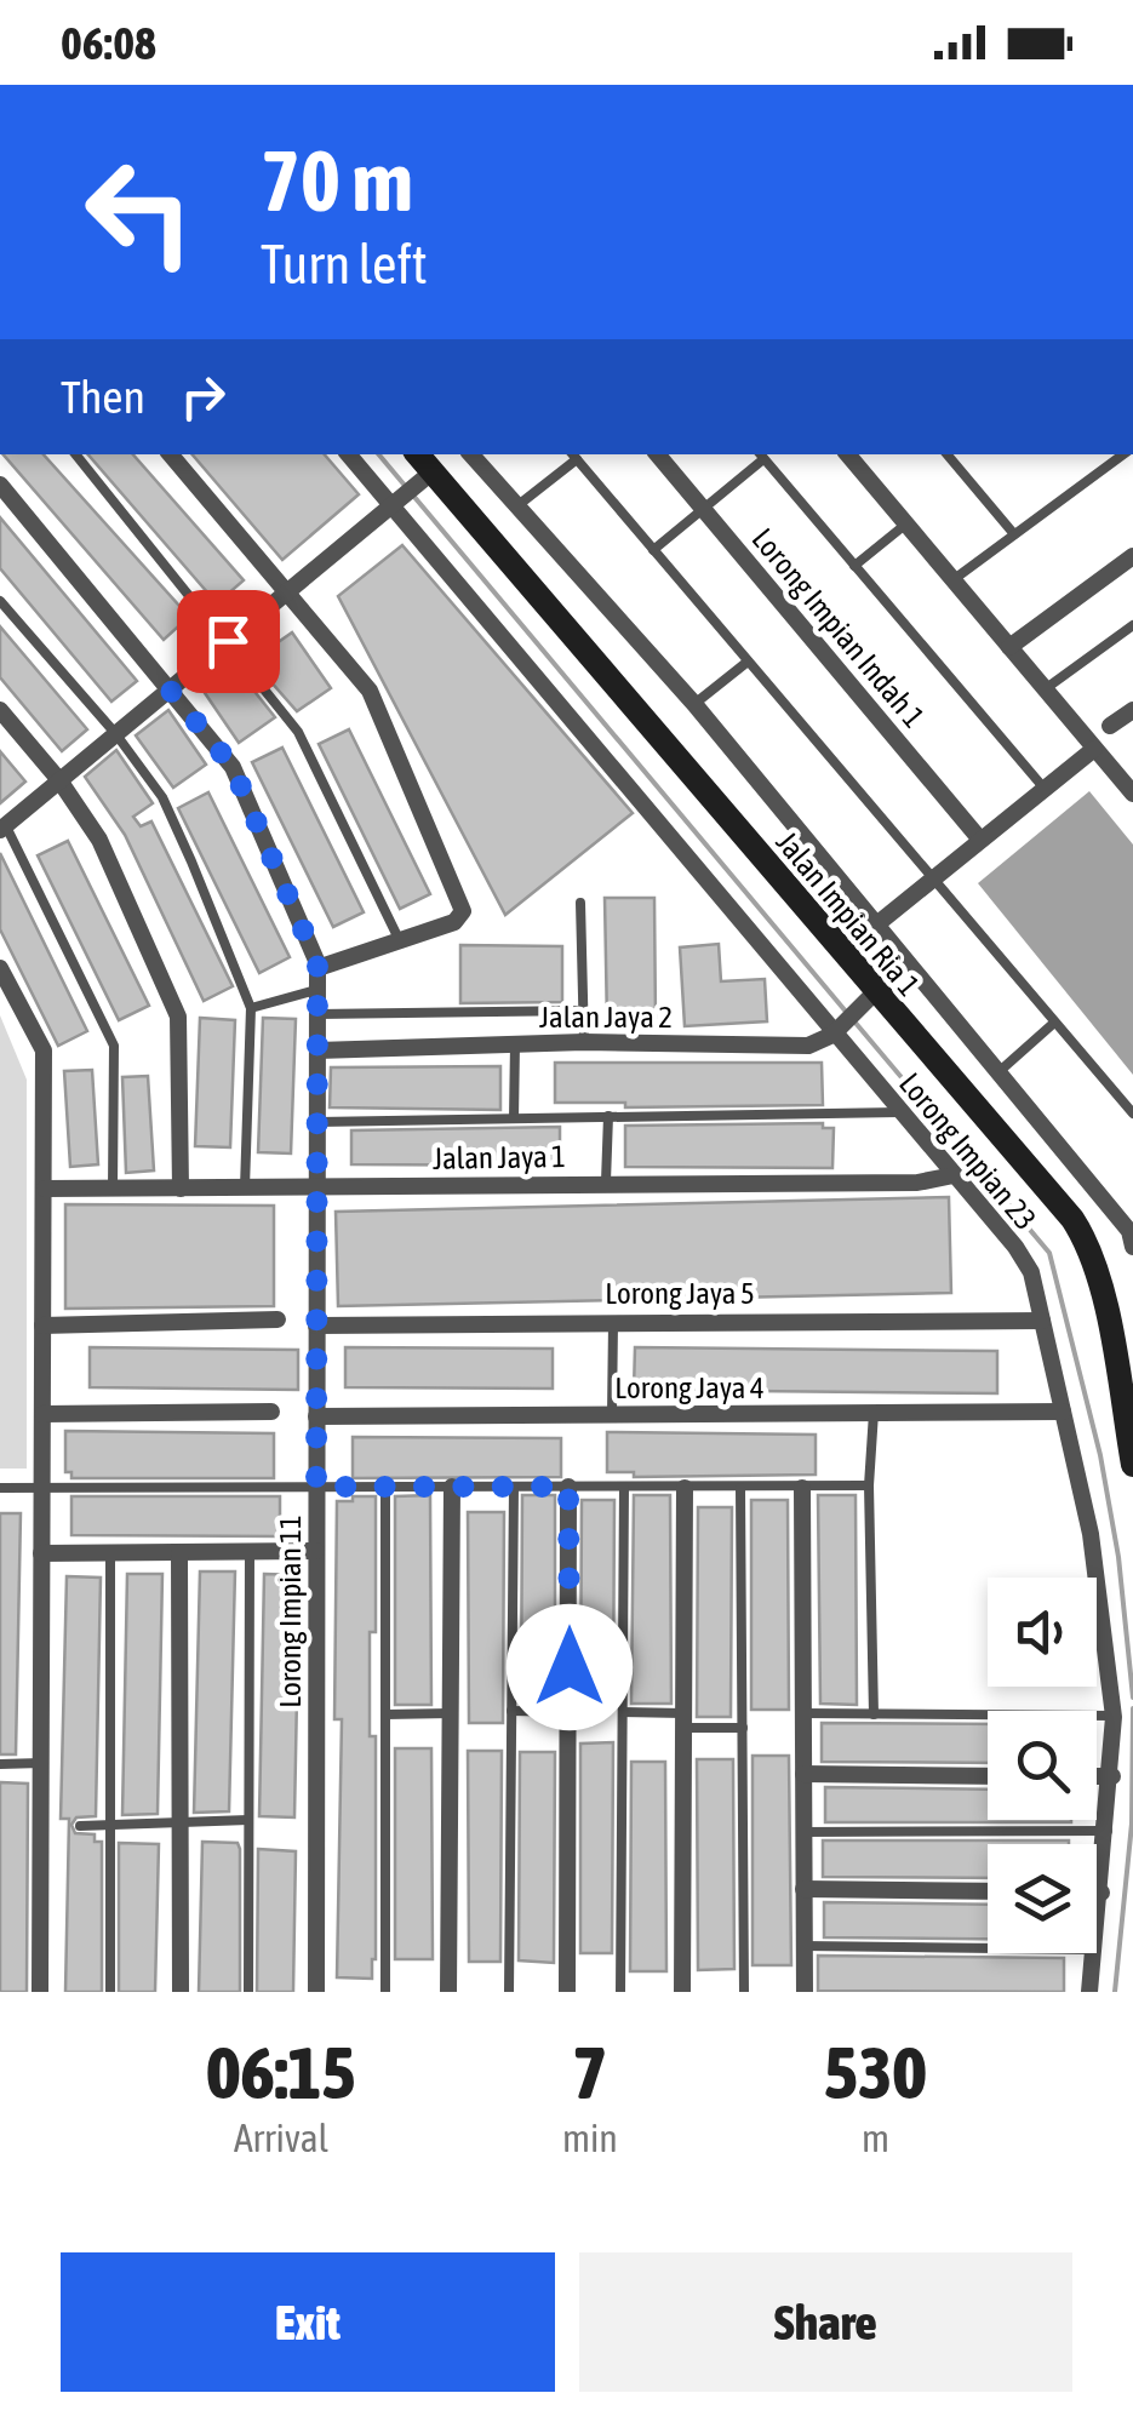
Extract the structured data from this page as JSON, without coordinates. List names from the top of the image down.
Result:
{
  "streets": {
    "street": [
      "Lorong Impian Indah 1",
      "Jalan Impian Ria 1",
      "Jalan Jaya 2",
      "Lorong Impian 23",
      "Jalan Jaya 1",
      "Lorong Jaya 5",
      "Lorong Jaya 4",
      "Lorong Impian 11"
    ]
  },
  "crossings": [
    ["Jalan Jaya 2", "Lorong Impian 23"],
    ["Jalan Jaya 2", "Lorong Impian 11"],
    ["Lorong Impian 23", "Jalan Jaya 1"],
    ["Lorong Impian 23", "Lorong Jaya 5"],
    ["Lorong Impian 23", "Lorong Jaya 4"],
    ["Jalan Jaya 1", "Lorong Impian 11"],
    ["Lorong Jaya 5", "Lorong Impian 11"],
    ["Lorong Jaya 4", "Lorong Impian 11"]
  ],
  "page": {
    "status": "06:08",
    "turn": ["70 m", "Turn left"],
    "then": "Then",
    "eta": [
      "06:15",
      "Arrival",
      "7",
      "min",
      "530",
      "m"
    ],
    "buttons": ["Exit", "Share"]
  }
}
